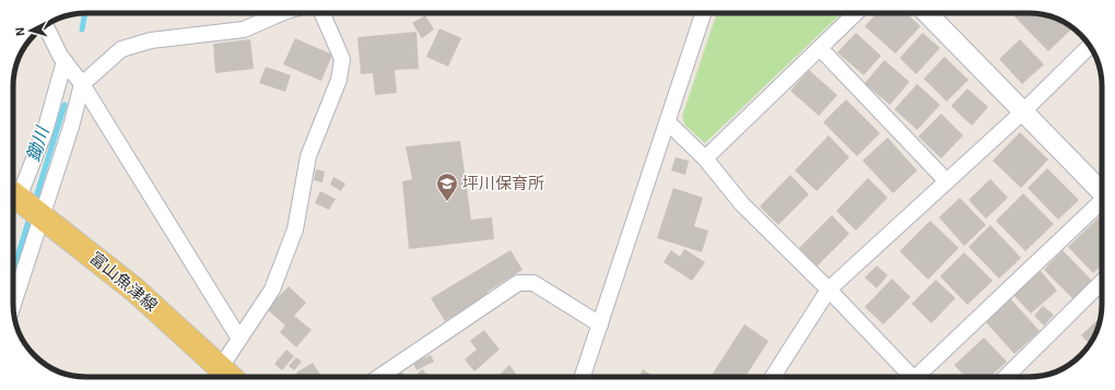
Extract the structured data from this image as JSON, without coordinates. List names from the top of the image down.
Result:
{
  "streets": {
    "main road": ["富山魚津線"]
  },
  "water": ["鋤川"],
  "places": {
    "school or university": ["坪川保育所"]
  },
  "north": "left"
}
